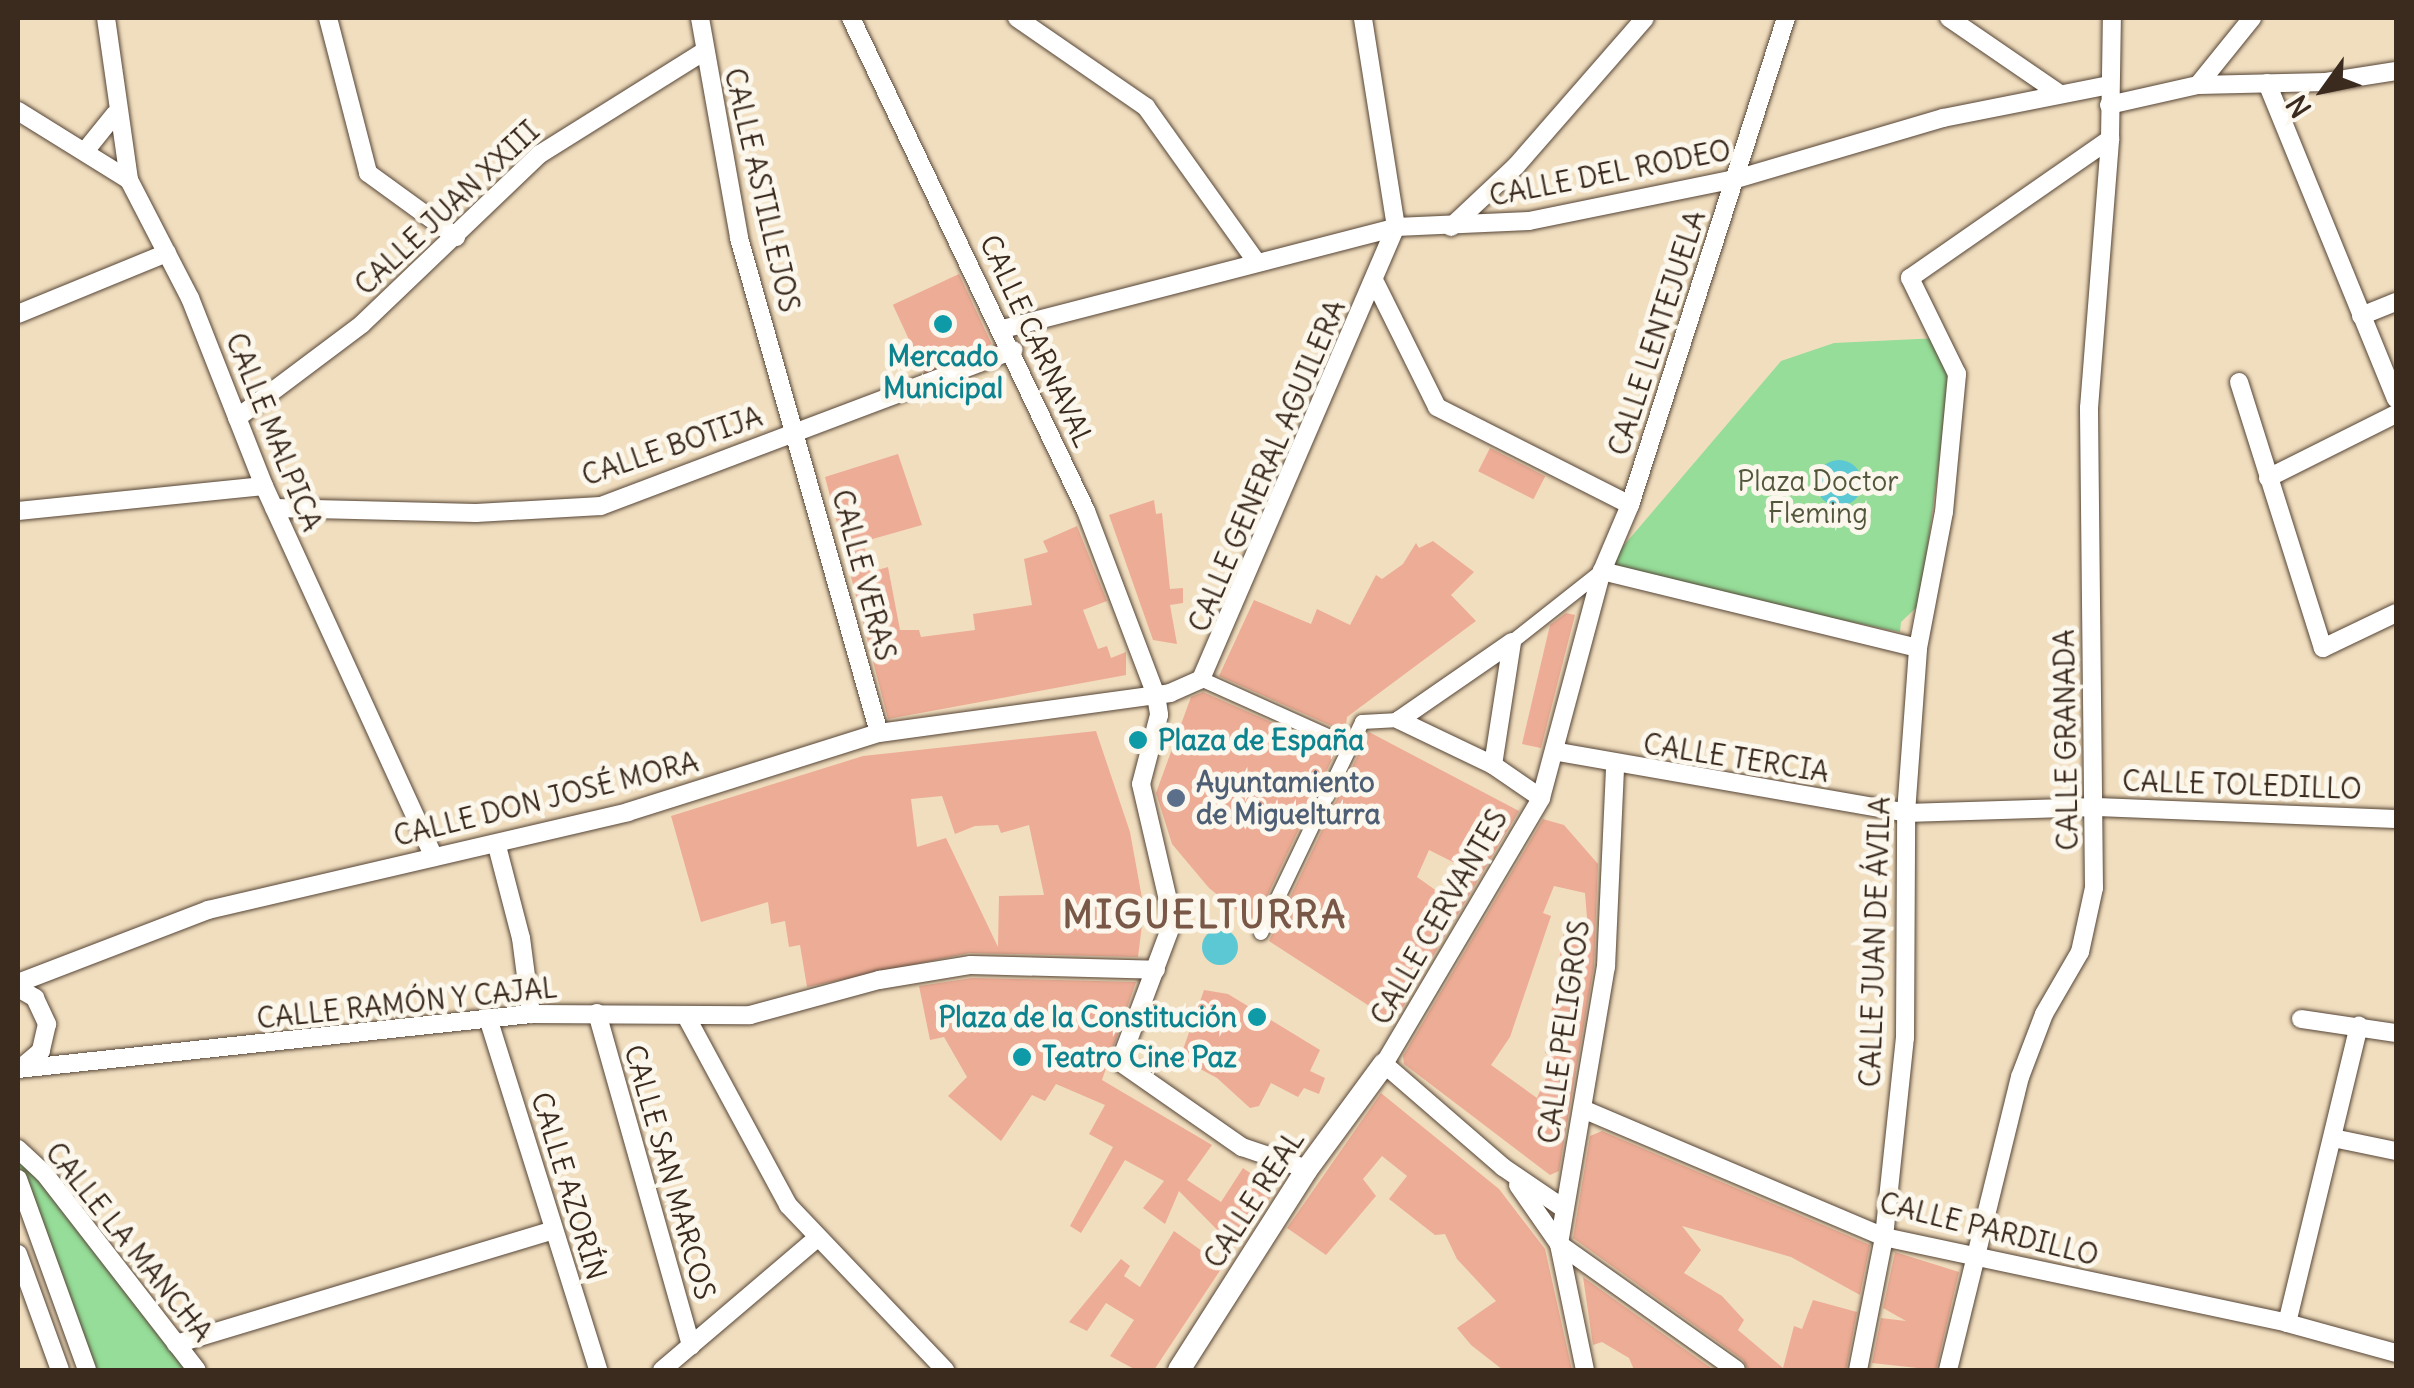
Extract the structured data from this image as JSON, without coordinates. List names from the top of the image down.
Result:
{
  "streets": {
    "street": [
      "CALLE DEL RODEO",
      "CALLE ASTILLEJOS",
      "CALLE JUAN XXIII",
      "CALLE LENTEJUELA",
      "CALLE CARNAVAL",
      "CALLE MALPICA",
      "CALLE BOTIJA",
      "CALLE GENERAL AGUILERA",
      "CALLE VERAS",
      "CALLE GRANADA",
      "CALLE TERCIA",
      "CALLE TOLEDILLO",
      "CALLE DON JOSÉ MORA",
      "CALLE CERVANTES",
      "CALLE JUAN DE ÁVILA",
      "CALLE RAMÓN Y CAJAL",
      "CALLE PELIGROS",
      "CALLE SAN MARCOS",
      "CALLE AZORÍN",
      "CALLE REAL",
      "CALLE PARDILLO",
      "CALLE LA MANCHA"
    ]
  },
  "crossings": [
    ["CALLE DEL RODEO", "CALLE LENTEJUELA"],
    ["CALLE DEL RODEO", "CALLE CARNAVAL"],
    ["CALLE DEL RODEO", "CALLE GENERAL AGUILERA"],
    ["CALLE DEL RODEO", "CALLE GRANADA"],
    ["CALLE ASTILLEJOS", "CALLE JUAN XXIII"],
    ["CALLE ASTILLEJOS", "CALLE BOTIJA"],
    ["CALLE ASTILLEJOS", "CALLE VERAS"],
    ["CALLE JUAN XXIII", "CALLE MALPICA"],
    ["CALLE LENTEJUELA", "CALLE CERVANTES"],
    ["CALLE CARNAVAL", "CALLE BOTIJA"],
    ["CALLE CARNAVAL", "CALLE DON JOSÉ MORA"],
    ["CALLE MALPICA", "CALLE BOTIJA"],
    ["CALLE MALPICA", "CALLE DON JOSÉ MORA"],
    ["CALLE BOTIJA", "CALLE VERAS"],
    ["CALLE VERAS", "CALLE DON JOSÉ MORA"],
    ["CALLE GRANADA", "CALLE TOLEDILLO"],
    ["CALLE GRANADA", "CALLE JUAN DE ÁVILA"],
    ["CALLE GRANADA", "CALLE PARDILLO"],
    ["CALLE TERCIA", "CALLE TOLEDILLO"],
    ["CALLE TERCIA", "CALLE CERVANTES"],
    ["CALLE TERCIA", "CALLE JUAN DE ÁVILA"],
    ["CALLE TERCIA", "CALLE PELIGROS"],
    ["CALLE TOLEDILLO", "CALLE JUAN DE ÁVILA"],
    ["CALLE CERVANTES", "CALLE REAL"],
    ["CALLE JUAN DE ÁVILA", "CALLE PARDILLO"],
    ["CALLE RAMÓN Y CAJAL", "CALLE SAN MARCOS"],
    ["CALLE RAMÓN Y CAJAL", "CALLE AZORÍN"],
    ["CALLE PELIGROS", "CALLE PARDILLO"]
  ],
  "districts": ["MIGUELTURRA"],
  "parks": ["Plaza Doctor Fleming"],
  "places": [
    "Mercado Municipal",
    "Plaza de España",
    "Ayuntamiento de Miguelturra",
    "Plaza de la Constitución",
    "Teatro Cine Paz"
  ],
  "north": "bottom left"
}
